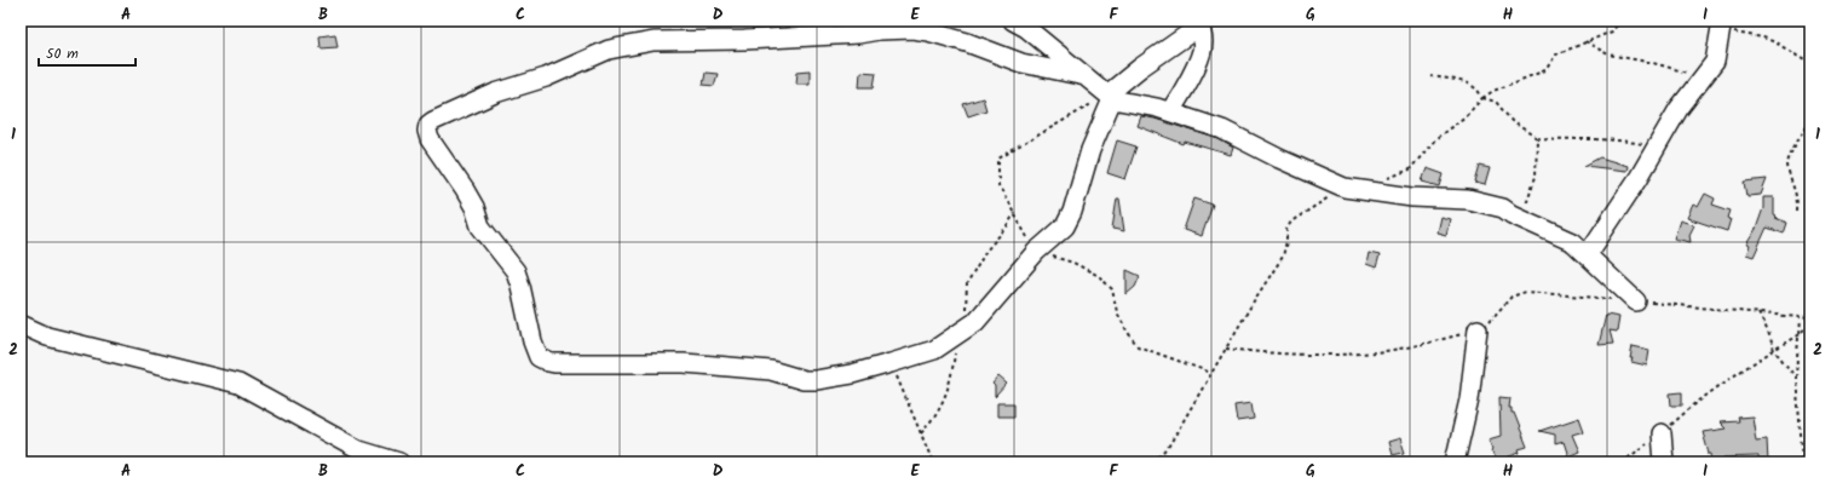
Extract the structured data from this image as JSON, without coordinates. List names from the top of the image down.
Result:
{
  "scale_bar": "50 m",
  "grid": {
    "columns": [
      "A",
      "B",
      "C",
      "D",
      "E",
      "F",
      "G",
      "H",
      "I"
    ],
    "rows": ["1", "2"]
  }
}
